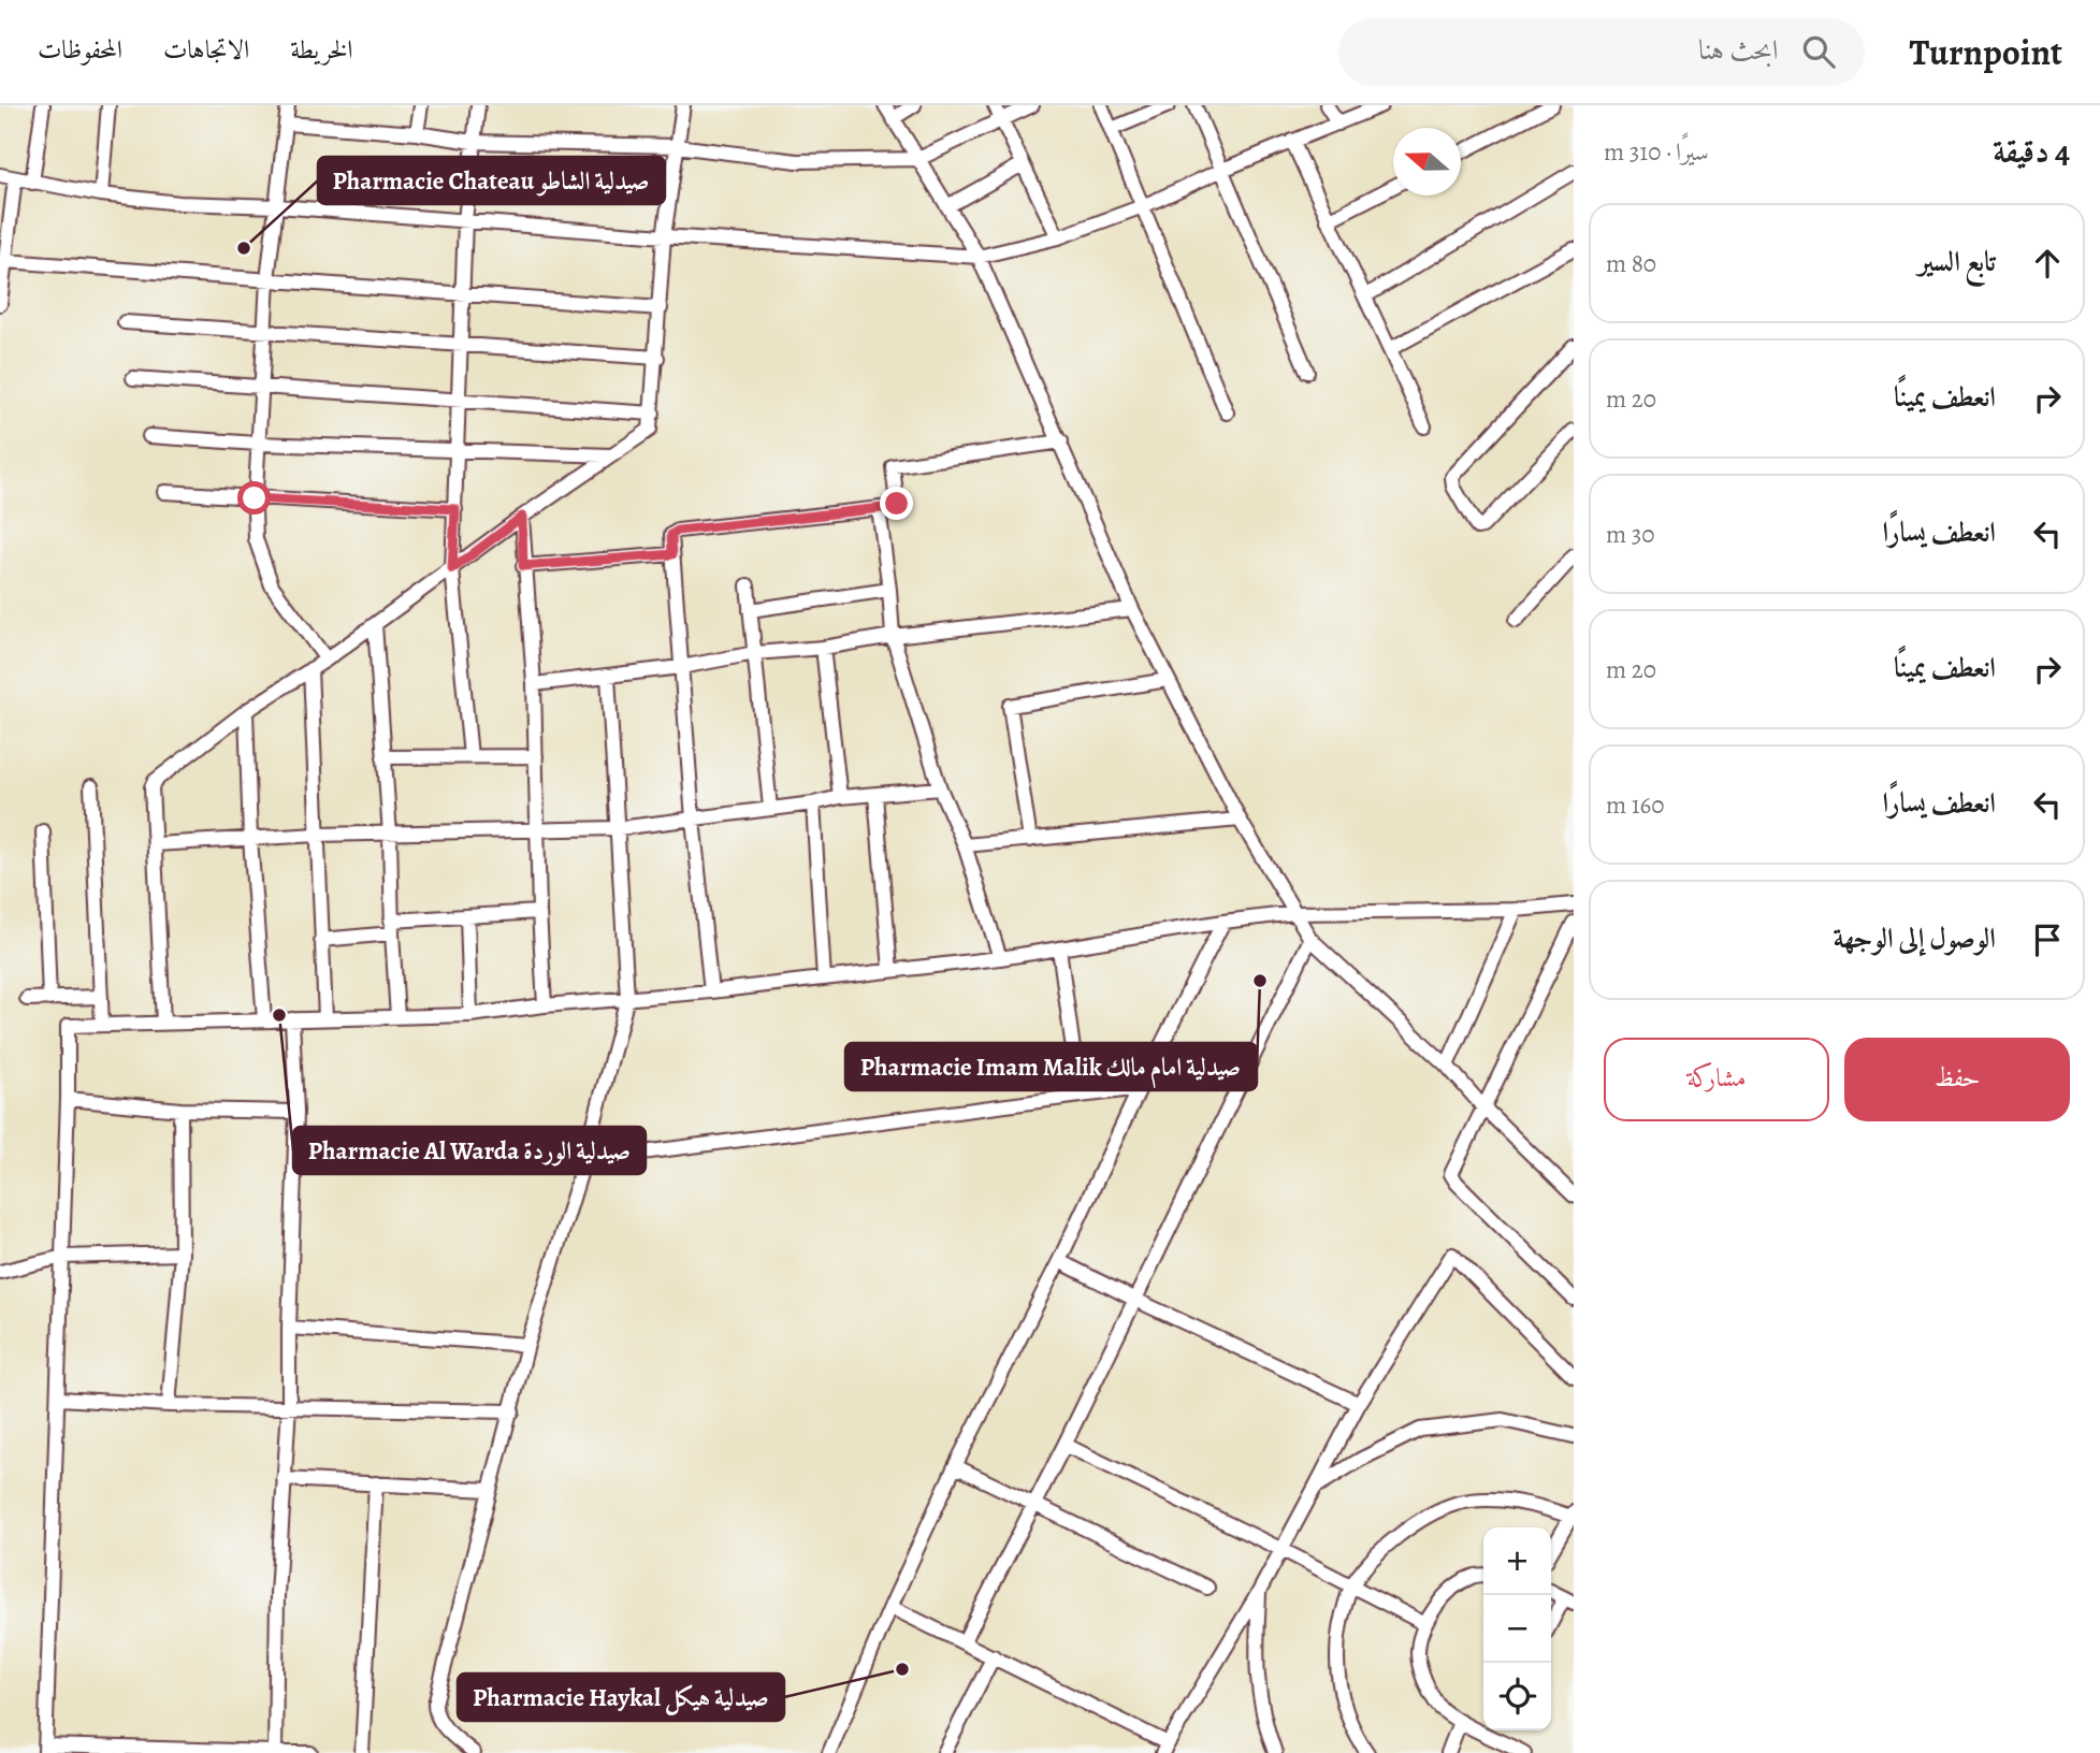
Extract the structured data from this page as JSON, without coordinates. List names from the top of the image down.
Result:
{
  "places": [
    "Pharmacie Chateau صيدلية الشاطو",
    "Pharmacie Imam Malik صيدلية امام مالك",
    "Pharmacie Al Warda صيدلية الوردة",
    "Pharmacie Haykal صيدلية هيكل"
  ],
  "north": "left",
  "page": {
    "header": "Turnpoint",
    "search": "ابحث هنا",
    "nav": ["الخريطة", "الاتجاهات", "المحفوظات"],
    "heading": ["4 دقيقة", "سيرًا · 310 m"],
    "list": [
      ["تابع السير", "80 m"],
      ["انعطف يمينًا", "20 m"],
      ["انعطف يسارًا", "30 m"],
      ["انعطف يمينًا", "20 m"],
      ["انعطف يسارًا", "160 m"],
      "الوصول إلى الوجهة"
    ],
    "buttons": ["حفظ", "مشاركة"],
    "map_buttons": ["+", "−"]
  }
}
